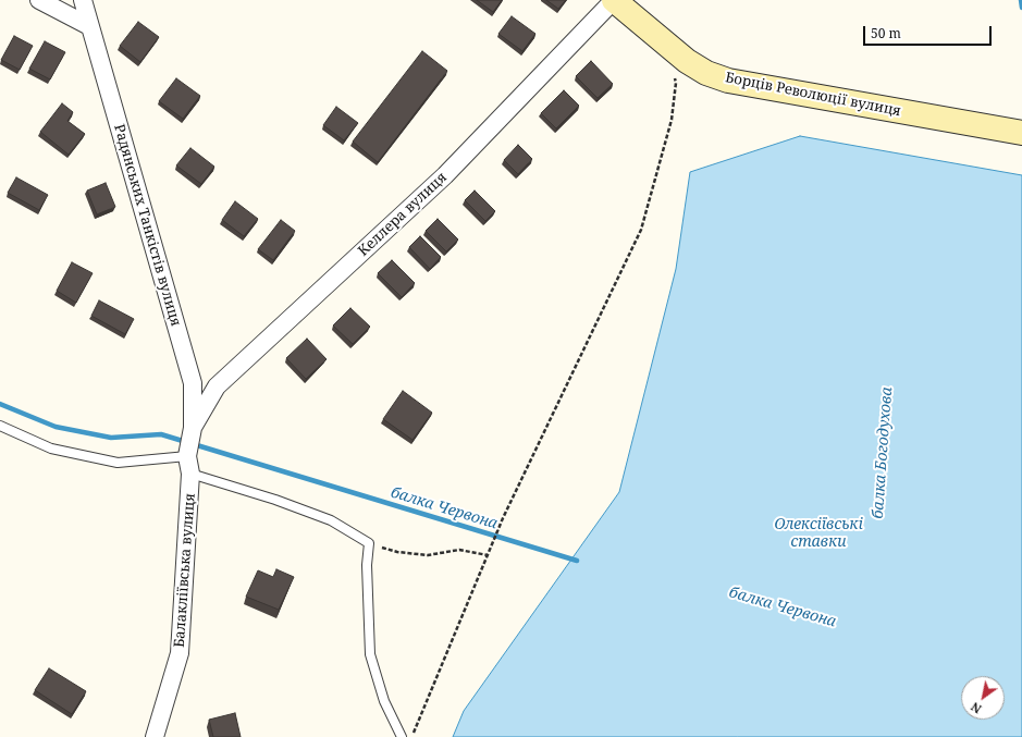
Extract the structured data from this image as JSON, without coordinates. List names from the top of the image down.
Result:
{
  "streets": {
    "street": [
      "Борців Революції вулиця",
      "Келлера вулиця",
      "Радянських Танкістів вулиця",
      "Балакліївська вулиця"
    ]
  },
  "crossings": [
    ["Борців Революції вулиця", "Келлера вулиця"],
    ["Келлера вулиця", "Радянських Танкістів вулиця"],
    ["Келлера вулиця", "Балакліївська вулиця"],
    ["Радянських Танкістів вулиця", "Балакліївська вулиця"]
  ],
  "water": ["балка Богодухова", "балка Червона", "Олексіївські ставки"],
  "scale_bar": "50 m",
  "north": "bottom left"
}
